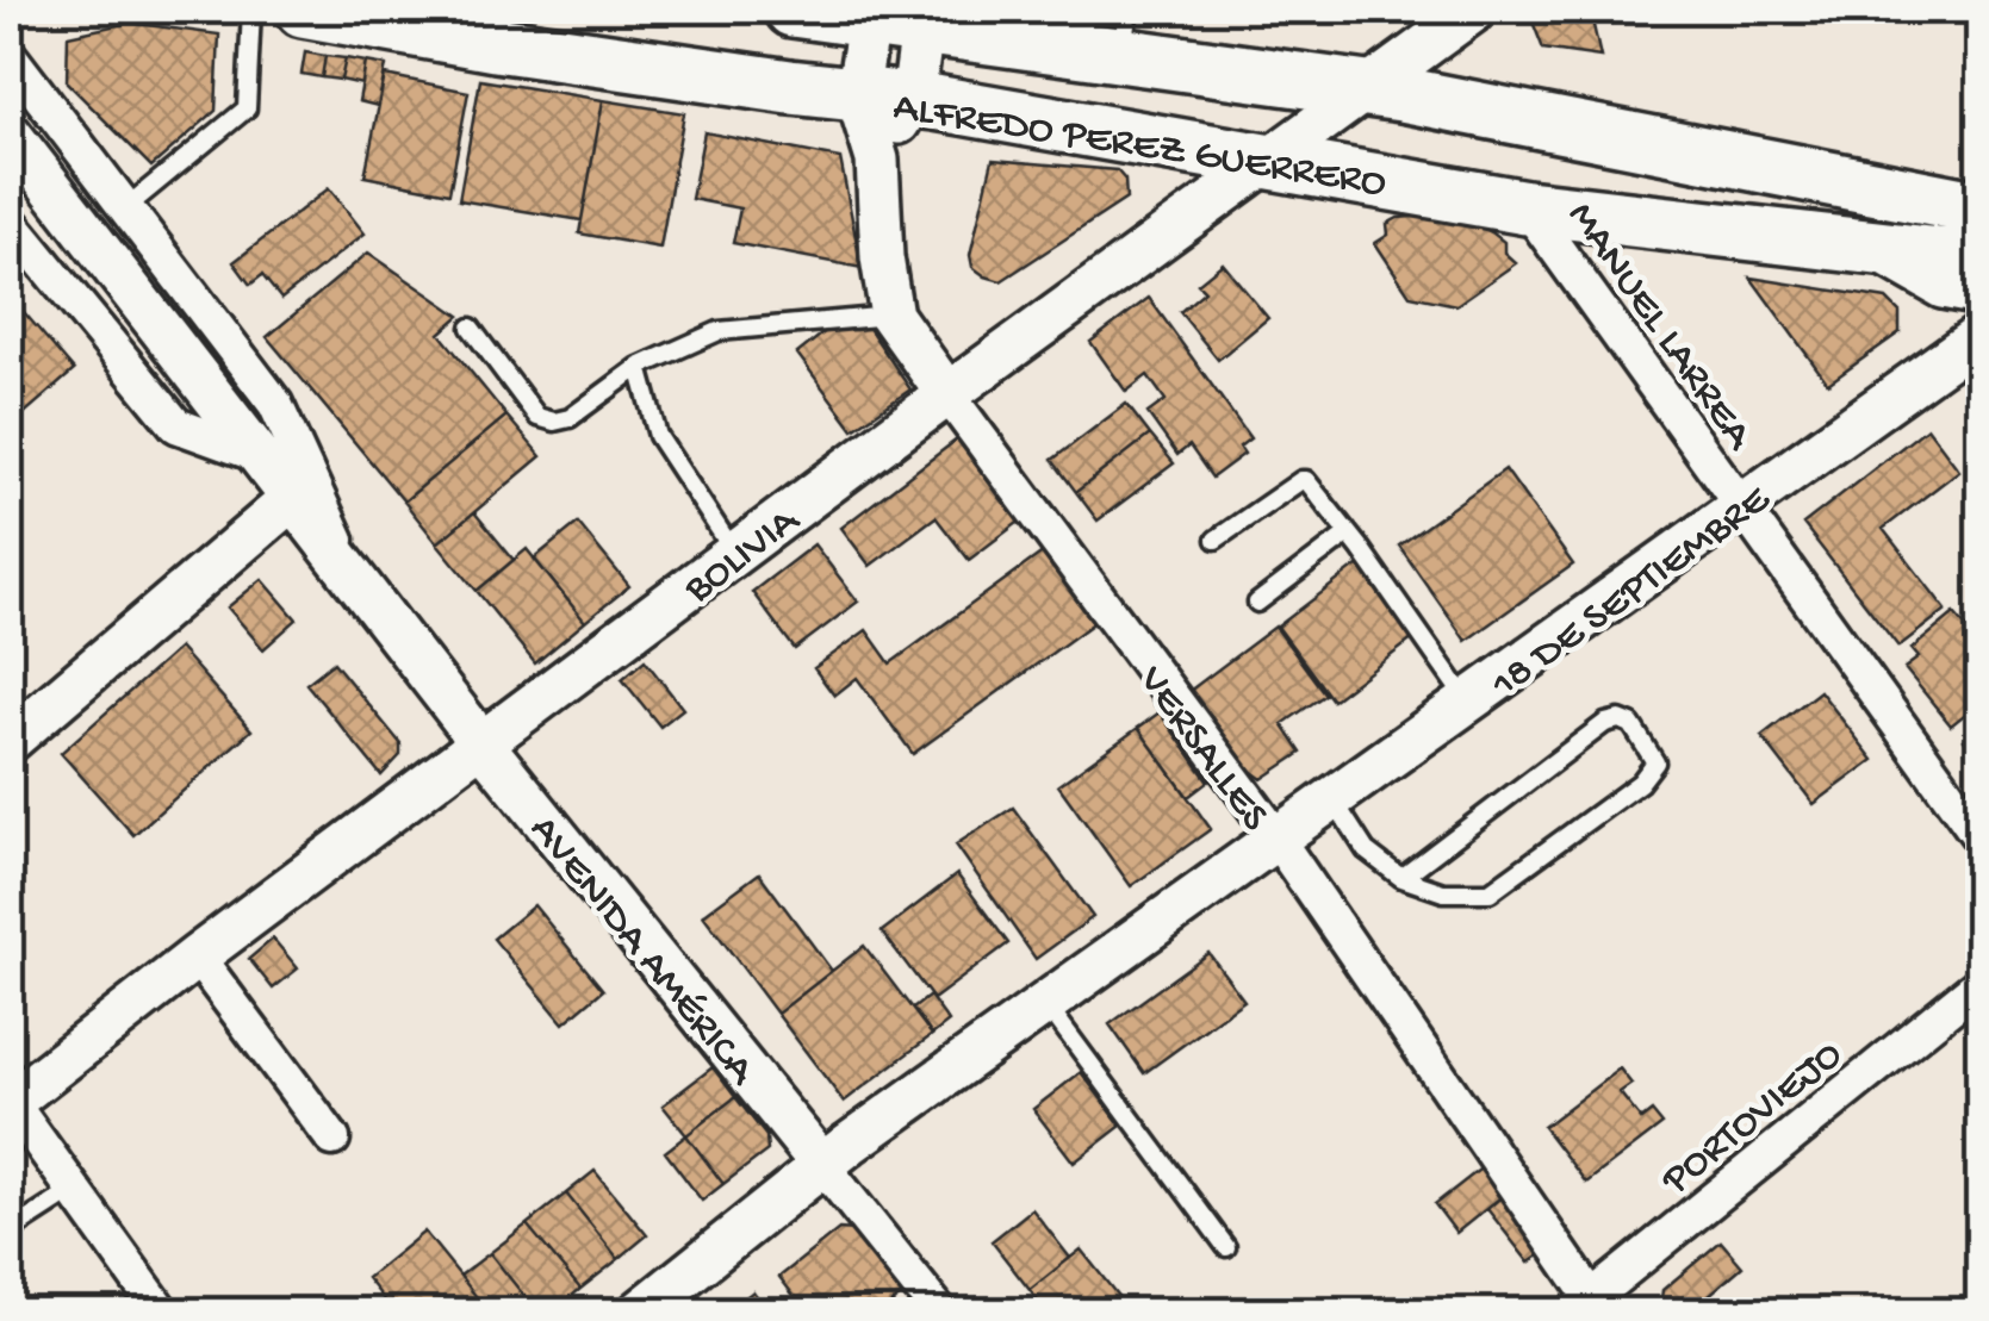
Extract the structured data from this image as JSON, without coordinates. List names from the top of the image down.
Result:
{
  "streets": {
    "main road": ["ALFREDO PEREZ GUERRERO"],
    "street": [
      "MANUEL LARREA",
      "BOLIVIA",
      "18 DE SEPTIEMBRE",
      "VERSALLES",
      "AVENIDA AMÉRICA",
      "PORTOVIEJO"
    ]
  },
  "crossings": [
    ["ALFREDO PEREZ GUERRERO", "MANUEL LARREA"],
    ["ALFREDO PEREZ GUERRERO", "BOLIVIA"],
    ["ALFREDO PEREZ GUERRERO", "VERSALLES"],
    ["MANUEL LARREA", "18 DE SEPTIEMBRE"],
    ["BOLIVIA", "VERSALLES"],
    ["BOLIVIA", "AVENIDA AMÉRICA"],
    ["18 DE SEPTIEMBRE", "VERSALLES"],
    ["18 DE SEPTIEMBRE", "AVENIDA AMÉRICA"],
    ["VERSALLES", "PORTOVIEJO"]
  ]
}
